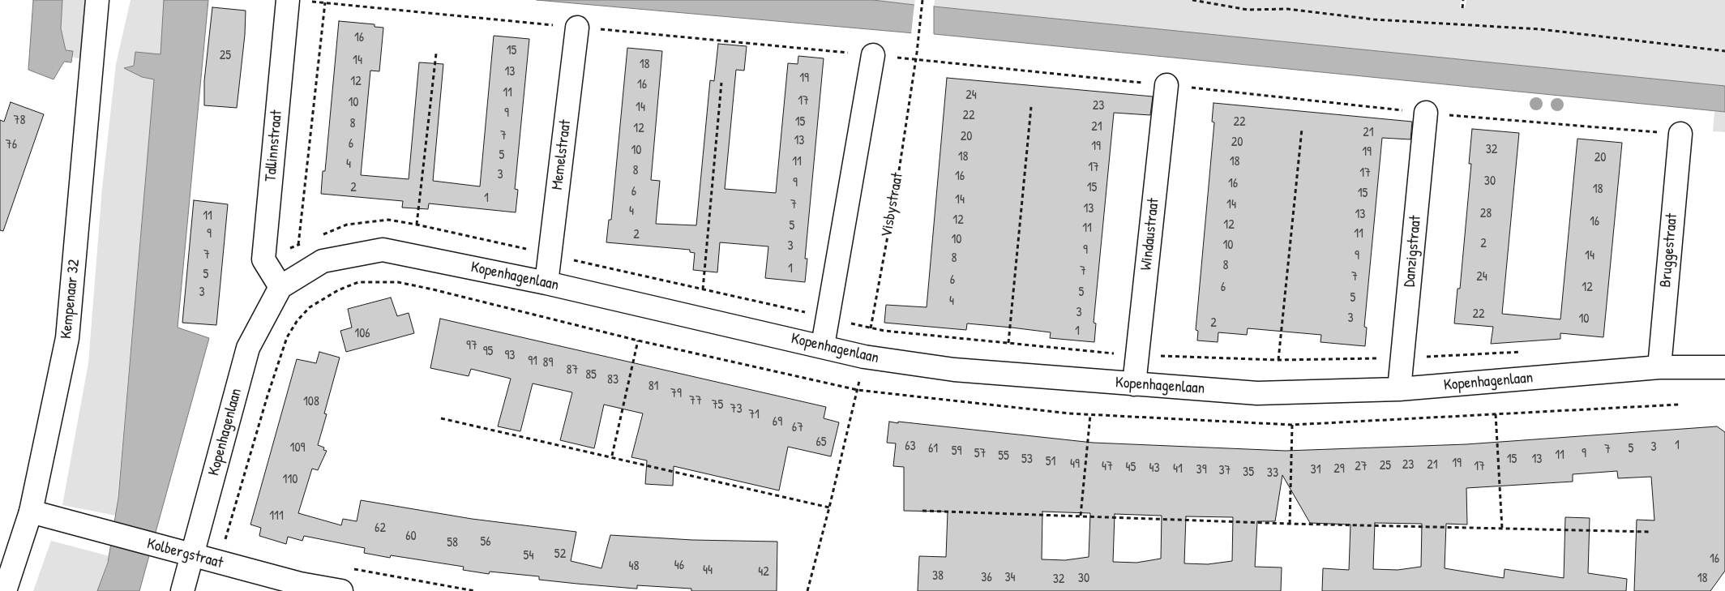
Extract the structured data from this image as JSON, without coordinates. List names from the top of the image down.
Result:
{
  "streets": {
    "street": [
      "Tallinnstraat",
      "Memelstraat",
      "Windaustraat",
      "Bruggestraat",
      "Danzigstraat",
      "Kopenhagenlaan",
      "Kempenaar 32",
      "Kolbergstraat"
    ],
    "path": ["Visbystraat"]
  },
  "crossings": [
    ["Memelstraat", "Kopenhagenlaan"],
    ["Visbystraat", "Kopenhagenlaan"],
    ["Windaustraat", "Kopenhagenlaan"],
    ["Bruggestraat", "Kopenhagenlaan"],
    ["Danzigstraat", "Kopenhagenlaan"],
    ["Kopenhagenlaan", "Kolbergstraat"],
    ["Kempenaar 32", "Kolbergstraat"]
  ],
  "house_numbers": [
    "16",
    "15",
    "25",
    "14",
    "18",
    "13",
    "19",
    "12",
    "16",
    "11",
    "24",
    "17",
    "10",
    "23",
    "14",
    "9",
    "22",
    "78",
    "15",
    "22",
    "8",
    "21",
    "12",
    "21",
    "7",
    "20",
    "13",
    "20",
    "6",
    "76",
    "19",
    "32",
    "10",
    "19",
    "5",
    "18",
    "20",
    "11",
    "18",
    "4",
    "17",
    "8",
    "17",
    "3",
    "16",
    "30",
    "9",
    "16",
    "2",
    "15",
    "18",
    "6",
    "15",
    "1",
    "14",
    "7",
    "14",
    "13",
    "4",
    "28",
    "13",
    "11",
    "12",
    "16",
    "12",
    "5",
    "11",
    "9",
    "11",
    "2",
    "10",
    "2",
    "10",
    "3",
    "9",
    "7",
    "9",
    "14",
    "8",
    "8",
    "1",
    "7",
    "5",
    "7",
    "24",
    "6",
    "6",
    "12",
    "3",
    "5",
    "5",
    "4",
    "3",
    "22",
    "3",
    "10",
    "2",
    "1",
    "106",
    "97",
    "95",
    "93",
    "91",
    "89",
    "87",
    "85",
    "83",
    "81",
    "79",
    "77",
    "108",
    "75",
    "73",
    "71",
    "69",
    "67",
    "65",
    "1",
    "63",
    "3",
    "109",
    "61",
    "5",
    "7",
    "59",
    "57",
    "9",
    "11",
    "55",
    "53",
    "15",
    "13",
    "51",
    "19",
    "49",
    "23",
    "21",
    "25",
    "47",
    "27",
    "17",
    "45",
    "43",
    "41",
    "29",
    "39",
    "31",
    "37",
    "35",
    "33",
    "110",
    "111",
    "62",
    "60",
    "56",
    "58",
    "52",
    "54",
    "16",
    "46",
    "48",
    "44",
    "42",
    "38",
    "36",
    "34",
    "30",
    "18",
    "32"
  ]
}
